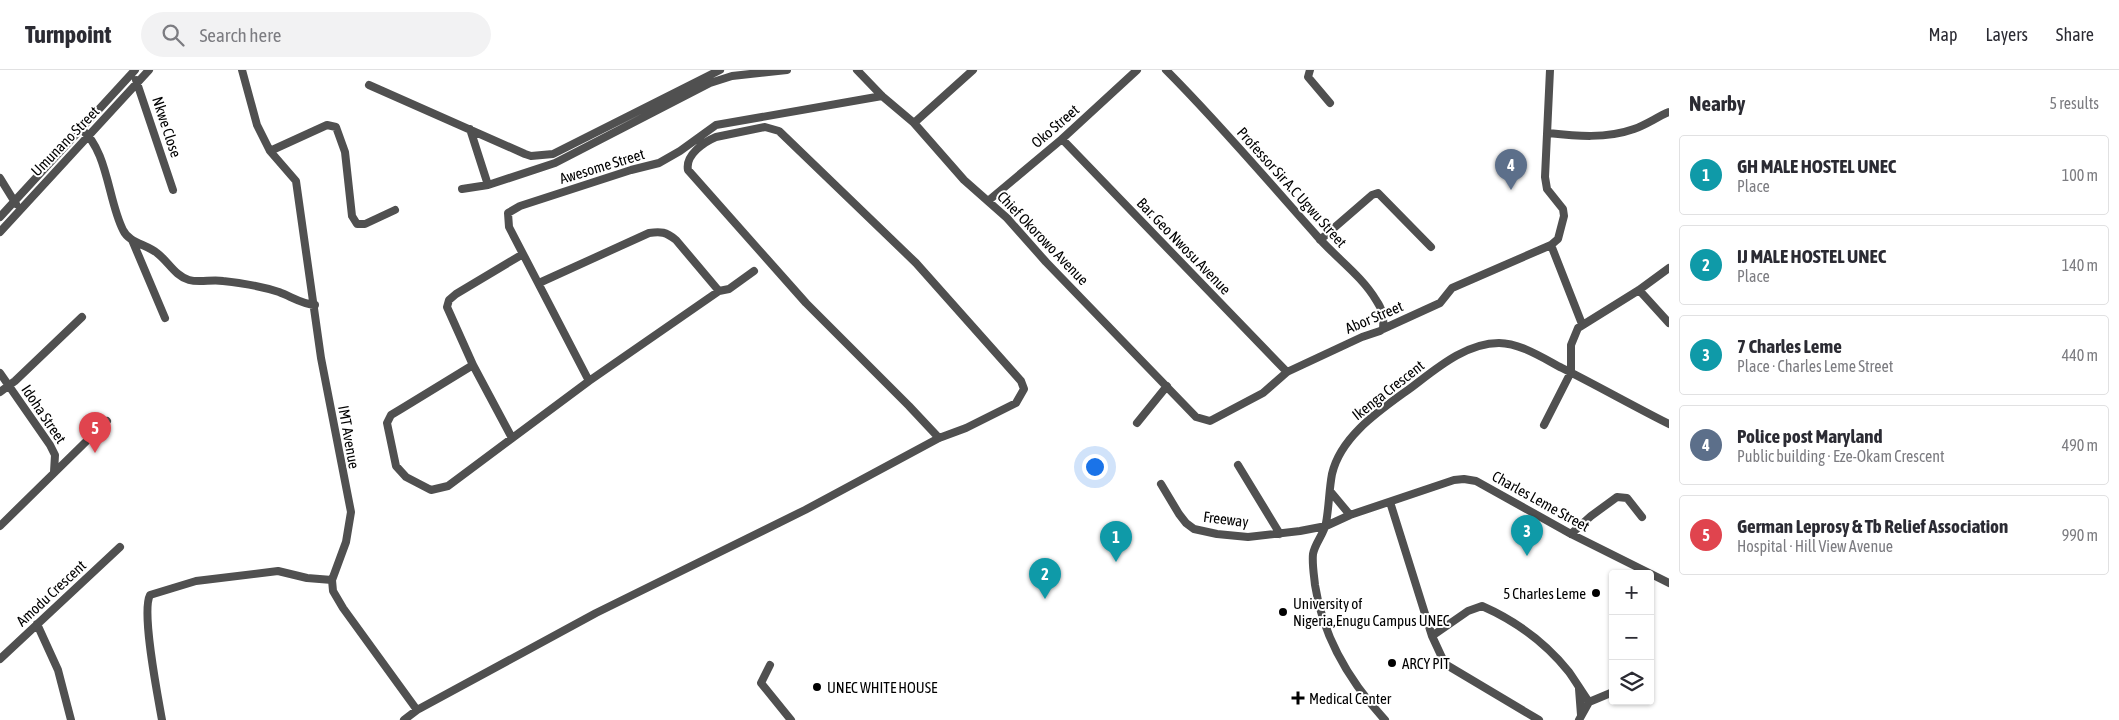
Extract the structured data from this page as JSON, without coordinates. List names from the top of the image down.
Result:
{
  "streets": {
    "street": [
      "Oko Street",
      "Nkwe Close",
      "Umunano Street",
      "Awesome Street",
      "Professor Sir A.C Ugwu Street",
      "Chief Okorowo Avenue",
      "Bar. Geo Nwosu Avenue",
      "Abor Street",
      "Ikenga Crescent",
      "Idoha Street",
      "IMT Avenue",
      "Charles Leme Street",
      "Freeway",
      "Amodu Crescent"
    ]
  },
  "crossings": [
    ["Oko Street", "Chief Okorowo Avenue"],
    ["Oko Street", "Bar. Geo Nwosu Avenue"],
    ["Nkwe Close", "Umunano Street"],
    ["Awesome Street", "Chief Okorowo Avenue"],
    ["Professor Sir A.C Ugwu Street", "Abor Street"],
    ["Chief Okorowo Avenue", "Abor Street"],
    ["Bar. Geo Nwosu Avenue", "Abor Street"],
    ["Ikenga Crescent", "Charles Leme Street"],
    ["Charles Leme Street", "Freeway"]
  ],
  "places": {
    "other": [
      "5 Charles Leme",
      "University of Nigeria,Enugu Campus UNEC",
      "ARCY PIT",
      "UNEC WHITE HOUSE"
    ],
    "health": ["Medical Center"]
  },
  "page": {
    "header": "Turnpoint",
    "search": "Search here",
    "nav": ["Map", "Layers", "Share"],
    "heading": ["Nearby", "5 results"],
    "list": [
      {
        "mark": "1",
        "name": "GH MALE HOSTEL UNEC",
        "note": "Place",
        "value": "100 m"
      },
      {
        "mark": "2",
        "name": "IJ MALE HOSTEL UNEC",
        "note": "Place",
        "value": "140 m"
      },
      {
        "mark": "3",
        "name": "7 Charles Leme",
        "note": "Place · Charles Leme Street",
        "value": "440 m"
      },
      {
        "mark": "4",
        "name": "Police post Maryland",
        "note": "Public building · Eze-Okam Crescent",
        "value": "490 m"
      },
      {
        "mark": "5",
        "name": "German Leprosy & Tb Relief Association",
        "note": "Hospital · Hill View Avenue",
        "value": "990 m"
      }
    ],
    "pins": [
      "4",
      "5",
      "3",
      "1",
      "2"
    ],
    "map_buttons": ["+", "−"]
  }
}
